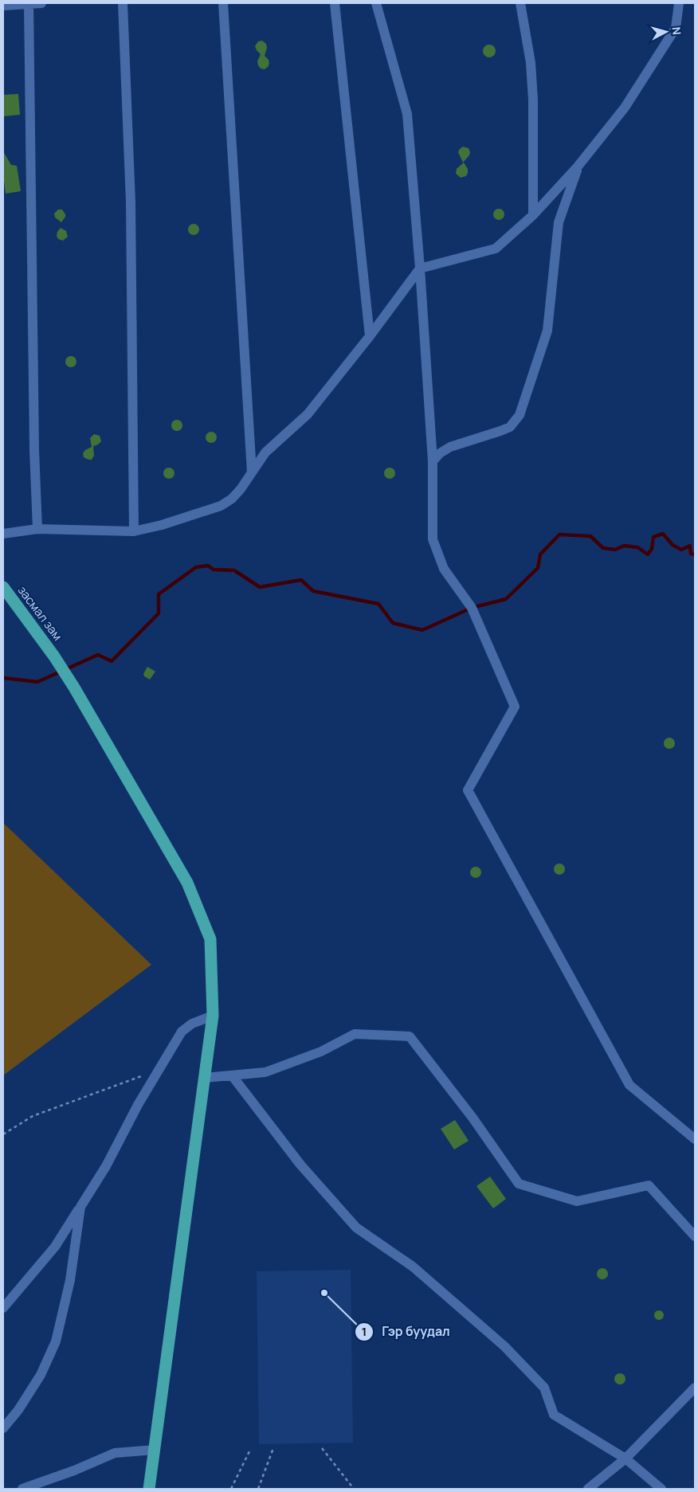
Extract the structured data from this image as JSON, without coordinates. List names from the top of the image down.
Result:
{
  "streets": {
    "highway": ["засмал зам"]
  },
  "places": ["Гэр буудал"],
  "north": "right"
}
